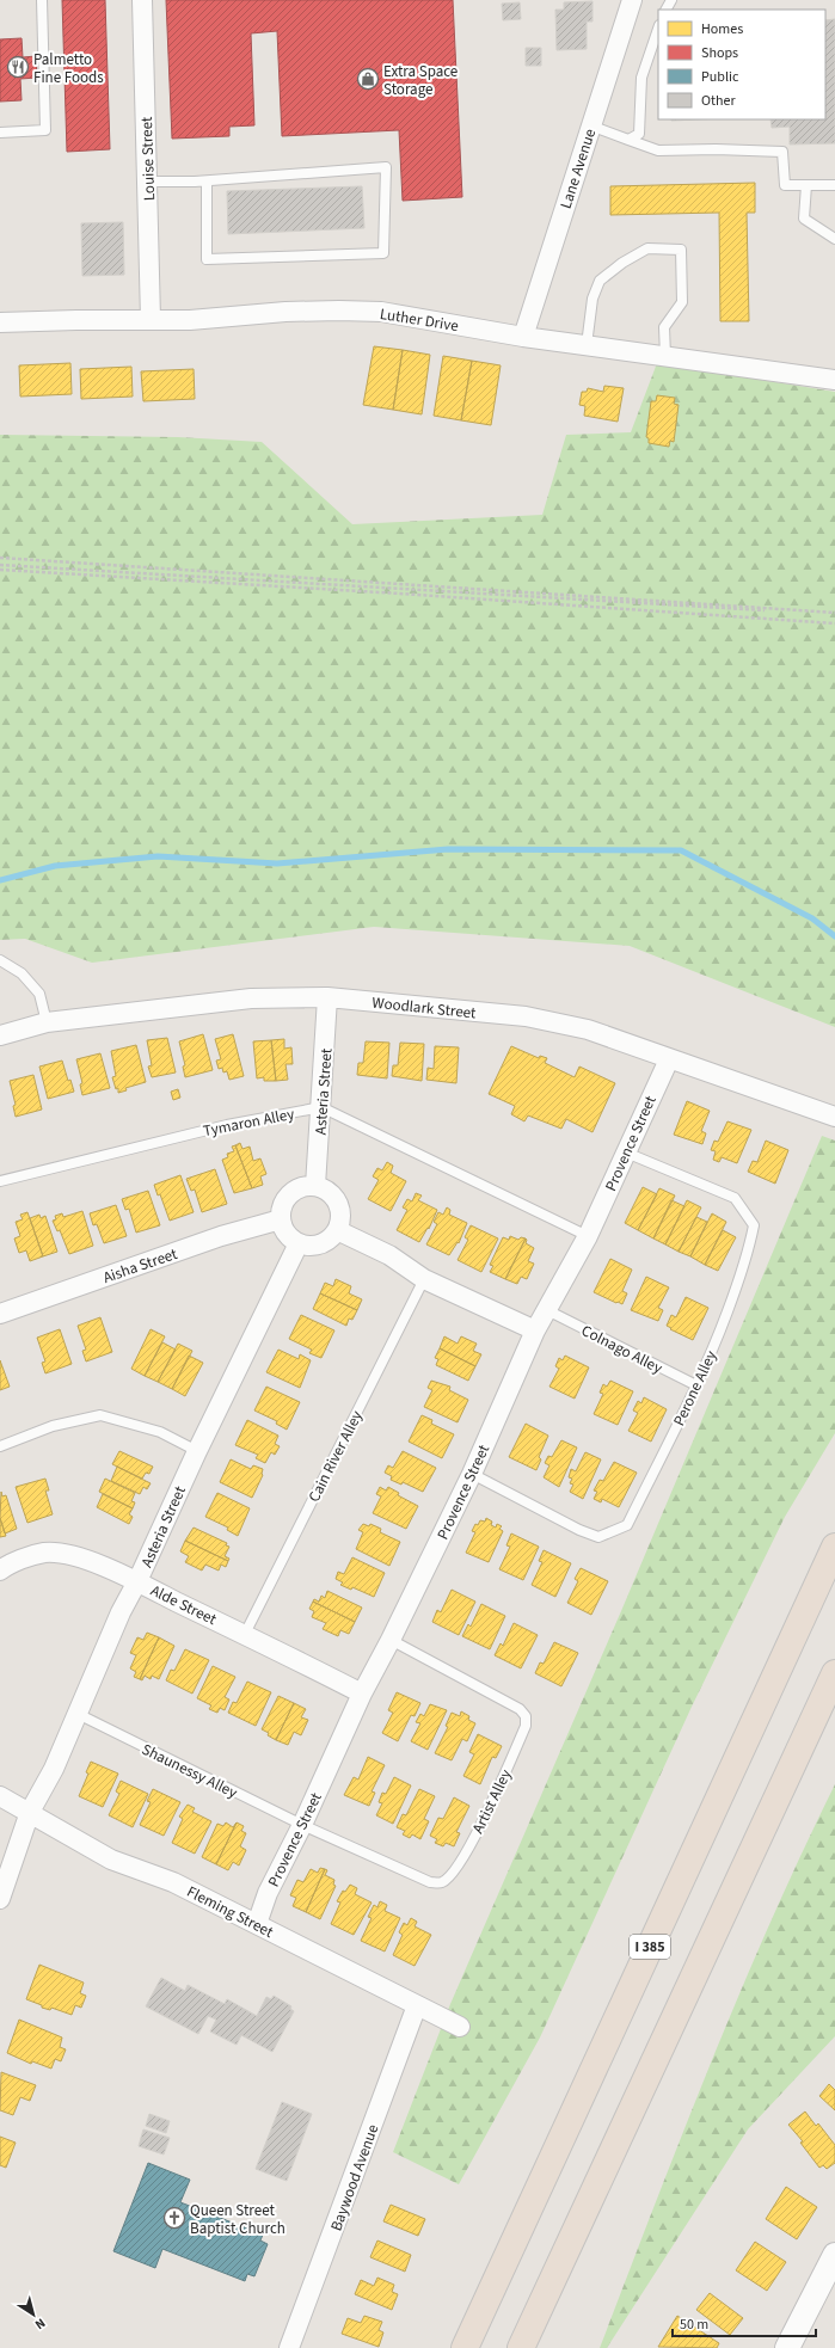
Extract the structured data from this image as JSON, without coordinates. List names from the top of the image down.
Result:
{
  "streets": {
    "highway": ["I 385"],
    "street": [
      "Louise Street",
      "Lane Avenue",
      "Luther Drive",
      "Woodlark Street",
      "Asteria Street",
      "Provence Street",
      "Aisha Street",
      "Alde Street",
      "Fleming Street",
      "Baywood Avenue"
    ],
    "lane": [
      "Tymaron Alley",
      "Colnago Alley",
      "Perone Alley",
      "Cain River Alley",
      "Shaunessy Alley",
      "Artist Alley"
    ]
  },
  "crossings": [
    ["Louise Street", "Luther Drive"],
    ["Lane Avenue", "Luther Drive"],
    ["Woodlark Street", "Asteria Street"],
    ["Woodlark Street", "Provence Street"],
    ["Asteria Street", "Tymaron Alley"],
    ["Asteria Street", "Aisha Street"],
    ["Asteria Street", "Alde Street"],
    ["Asteria Street", "Shaunessy Alley"],
    ["Asteria Street", "Fleming Street"],
    ["Provence Street", "Colnago Alley"],
    ["Provence Street", "Perone Alley"],
    ["Provence Street", "Alde Street"],
    ["Provence Street", "Shaunessy Alley"],
    ["Provence Street", "Artist Alley"],
    ["Provence Street", "Fleming Street"],
    ["Colnago Alley", "Perone Alley"],
    ["Cain River Alley", "Alde Street"],
    ["Shaunessy Alley", "Artist Alley"],
    ["Fleming Street", "Baywood Avenue"]
  ],
  "places": {
    "restaurant": ["Palmetto Fine Foods"],
    "shop": ["Extra Space Storage"],
    "church": ["Queen Street Baptist Church"]
  },
  "legend": [
    "Homes",
    "Shops",
    "Public",
    "Other"
  ],
  "scale_bar": "50 m",
  "north": "bottom right"
}
